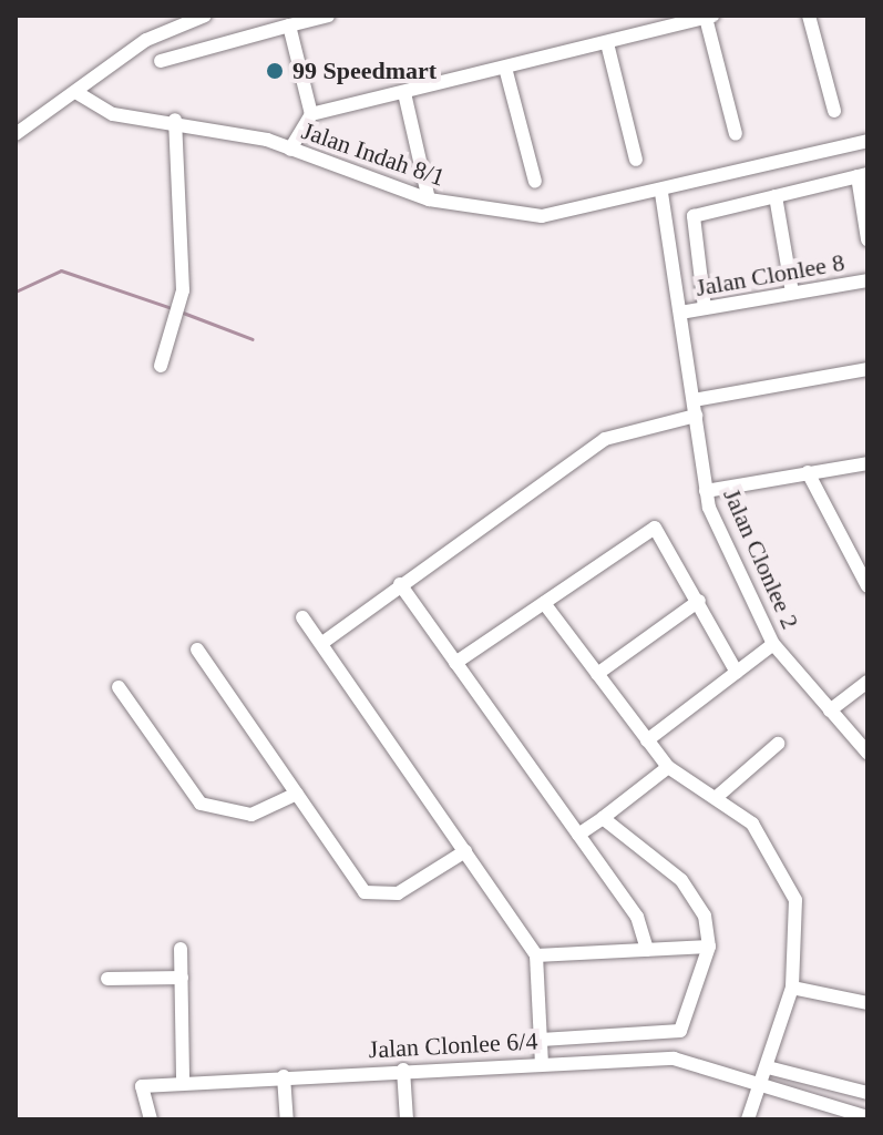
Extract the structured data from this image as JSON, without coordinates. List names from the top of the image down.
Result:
{
  "streets": {
    "street": [
      "Jalan Indah 8/1",
      "Jalan Clonlee 8",
      "Jalan Clonlee 2",
      "Jalan Clonlee 6/4"
    ]
  },
  "crossings": [
    ["Jalan Indah 8/1", "Jalan Clonlee 2"],
    ["Jalan Clonlee 8", "Jalan Clonlee 2"]
  ],
  "places": ["99 Speedmart"]
}
